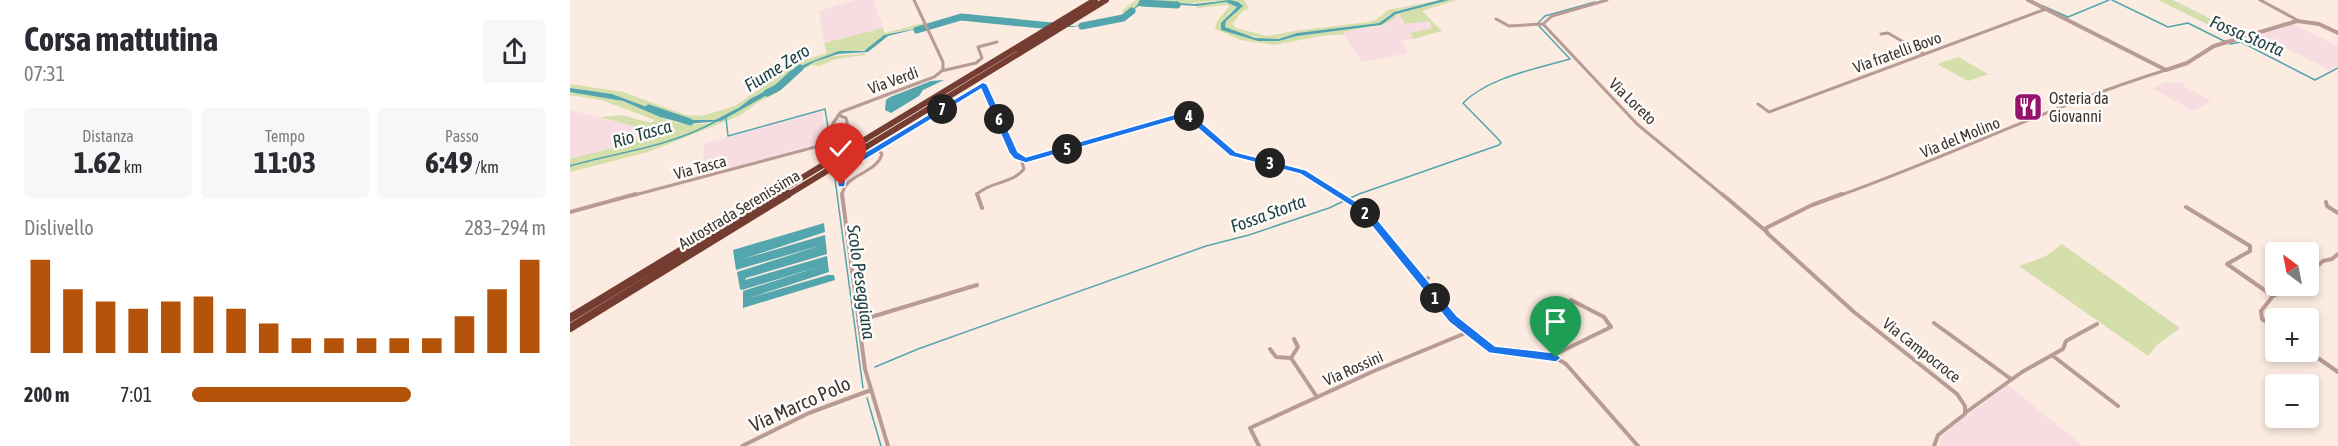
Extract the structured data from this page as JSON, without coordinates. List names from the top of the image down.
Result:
{
  "streets": {
    "highway": ["Autostrada Serenissima"],
    "street": [
      "Via fratelli Bovo",
      "Via Verdi",
      "Via Loreto",
      "Via del Molino",
      "Via Tasca",
      "Via Campocroce",
      "Via Rossini",
      "Via Marco Polo"
    ]
  },
  "crossings": [
    ["Via Verdi", "Via Tasca"],
    ["Via Loreto", "Via del Molino"],
    ["Via Loreto", "Via Campocroce"],
    ["Via del Molino", "Via Campocroce"]
  ],
  "water": [
    "Fossa Storta",
    "Fiume Zero",
    "Rio Tasca",
    "Scolo Peseggiana"
  ],
  "places": {
    "restaurant": ["Osteria da Giovanni"]
  },
  "north": "top left",
  "page": {
    "heading": ["Corsa mattutina", "07:31"],
    "pins": [
      "7",
      "4",
      "6",
      "5",
      "3",
      "2",
      "1"
    ],
    "stats": [
      ["Distanza", "1.62 km"],
      ["Tempo", "11:03"],
      ["Passo", "6:49 /km"]
    ],
    "chart": ["Dislivello", "283–294 m"],
    "map_buttons": ["+", "−"],
    "list": [
      {
        "name": "200 m",
        "note": "7:01"
      }
    ]
  }
}
